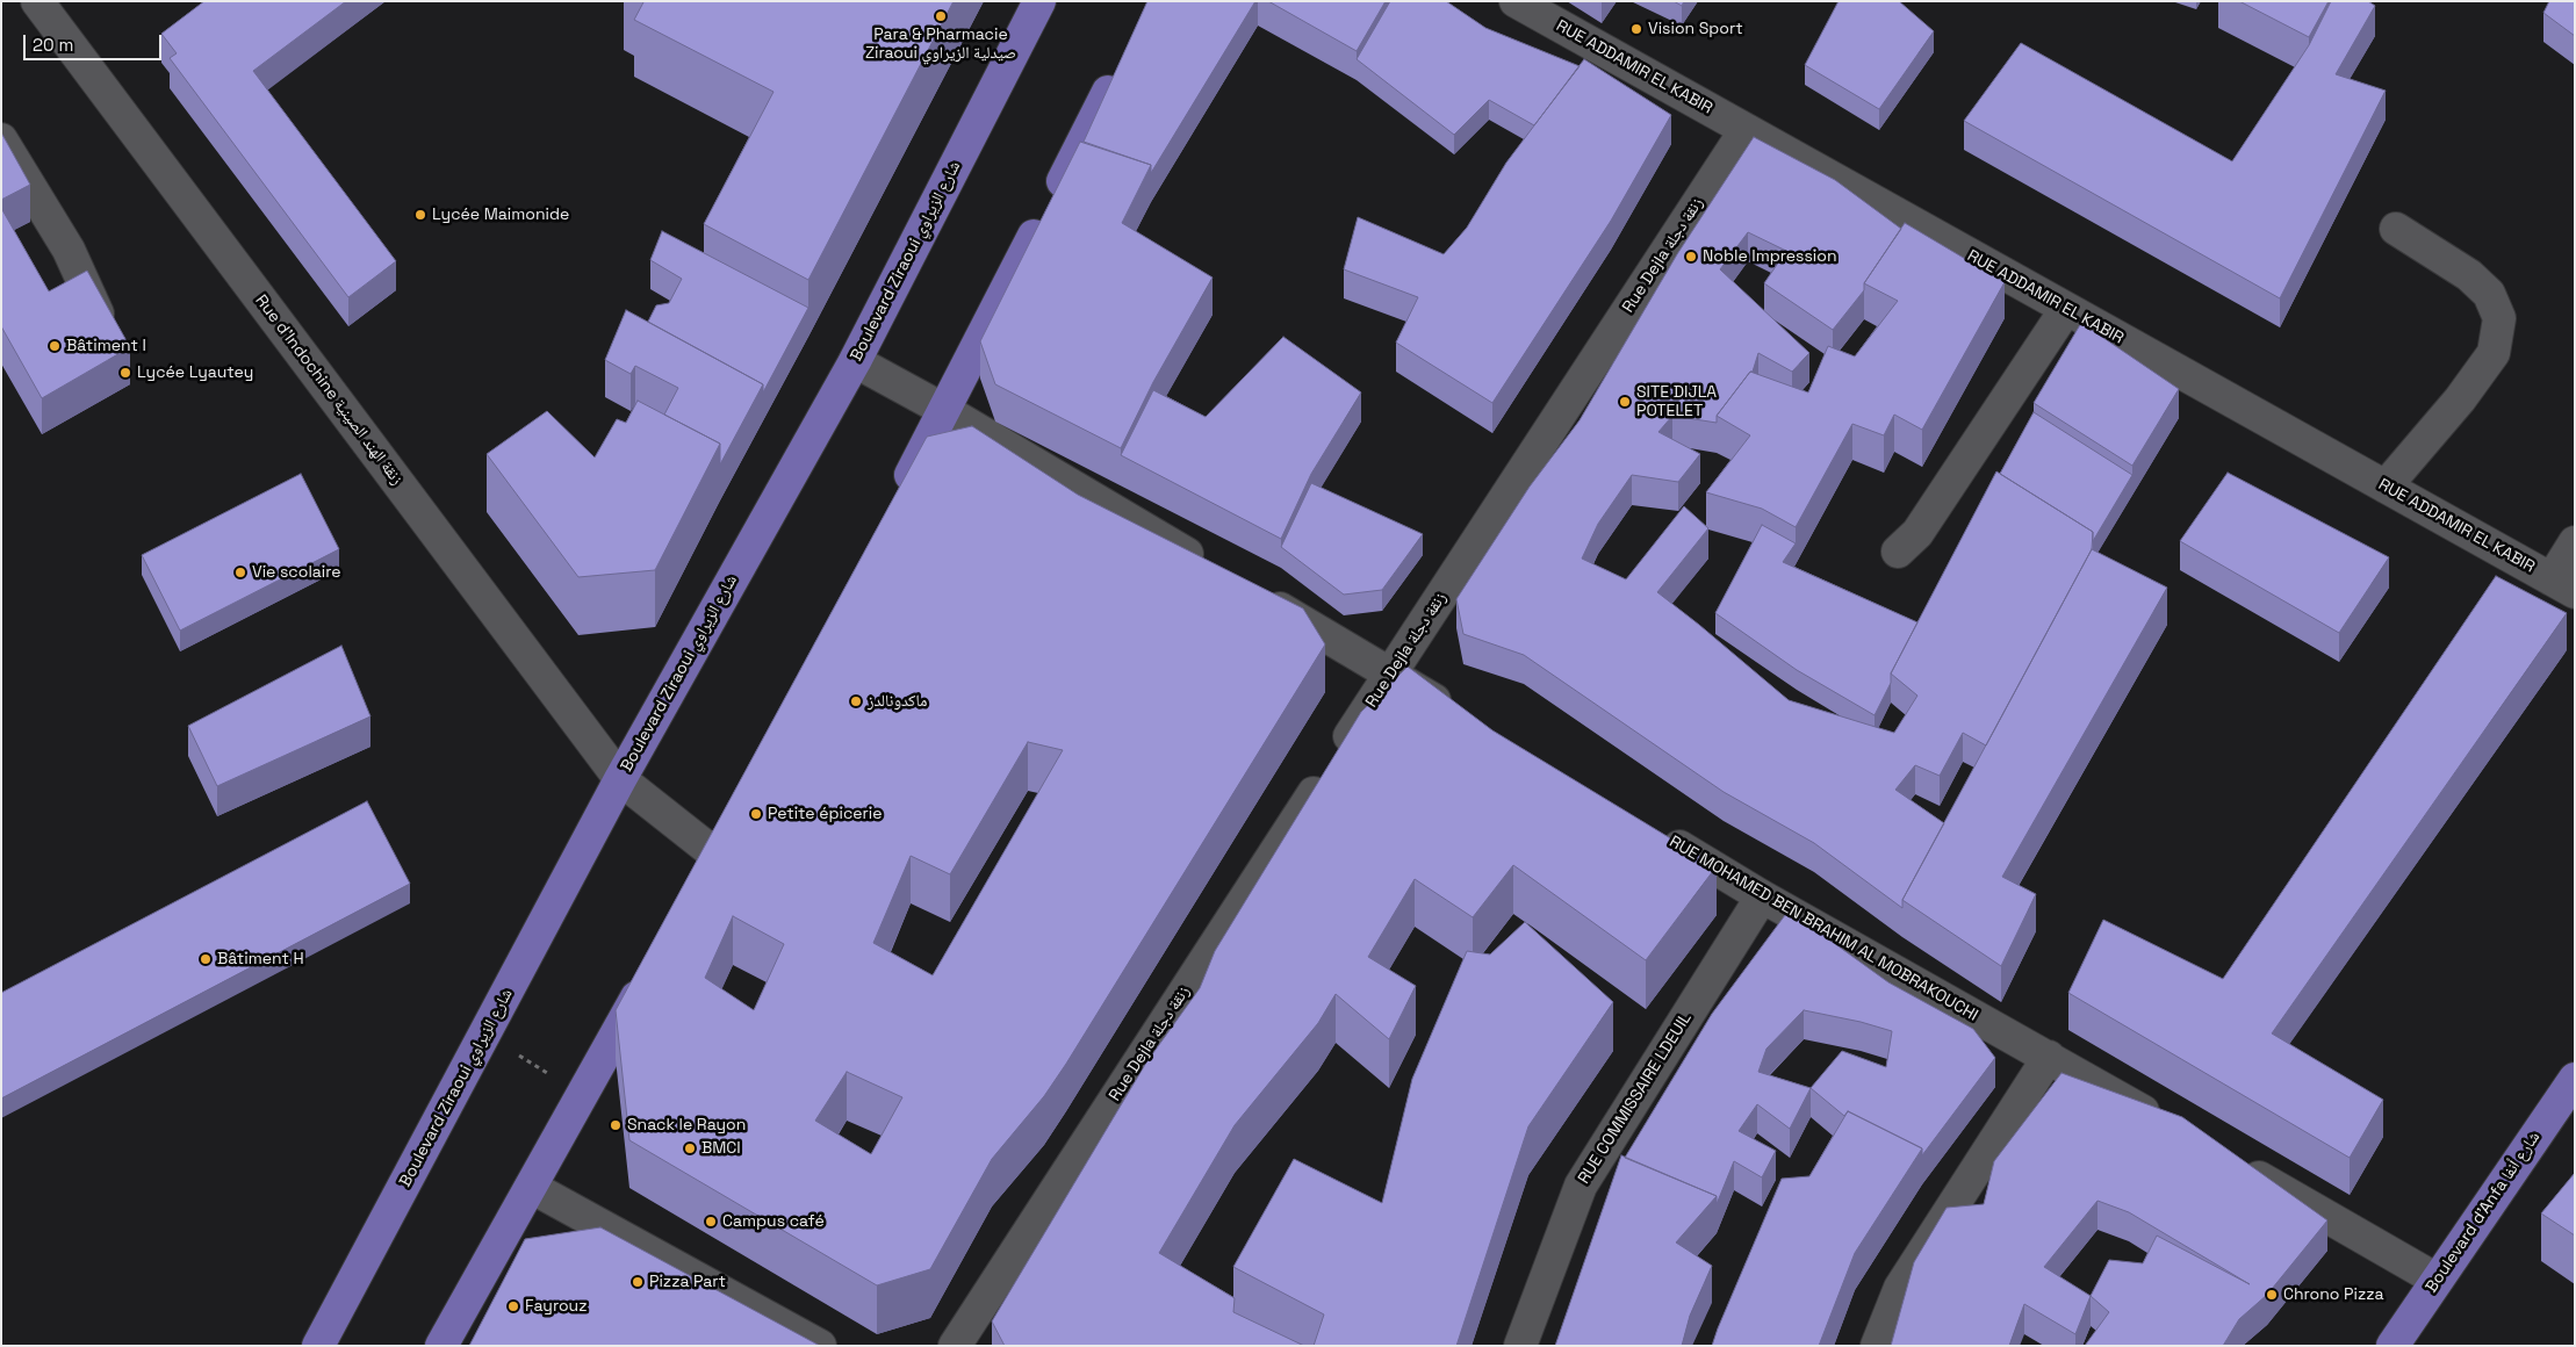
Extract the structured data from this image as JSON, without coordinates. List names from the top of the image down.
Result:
{
  "streets": {
    "main road": ["Boulevard Ziraoui شارع الزيراوي", "Boulevard d'Anfa شارع أنفا"],
    "street": [
      "RUE ADDAMIR EL KABIR",
      "Rue Dejla زنقة دجلة",
      "Rue d'Indochine زنقة الهند الصينية",
      "RUE MOHAMED BEN BRAHIM AL MOBRAKOUCHI",
      "RUE COMMISSAIRE LDEUIL"
    ]
  },
  "crossings": [
    ["RUE ADDAMIR EL KABIR", "Rue Dejla زنقة دجلة"],
    ["Boulevard Ziraoui شارع الزيراوي", "Rue d'Indochine زنقة الهند الصينية"],
    ["RUE MOHAMED BEN BRAHIM AL MOBRAKOUCHI", "RUE COMMISSAIRE LDEUIL"]
  ],
  "places": [
    "Para & Pharmacie Ziraoui صيدلية الزيراوي",
    "Vision Sport",
    "Lycée Maimonide",
    "Noble Impression",
    "Bâtiment I",
    "Lycée Lyautey",
    "SITE DIJLA POTELET",
    "Vie scolaire",
    "ماكدونالدز",
    "Petite épicerie",
    "Bâtiment H",
    "Snack le Rayon",
    "BMCI",
    "Campus café",
    "Pizza Part",
    "Chrono Pizza",
    "Fayrouz"
  ],
  "scale_bar": "20 m"
}
